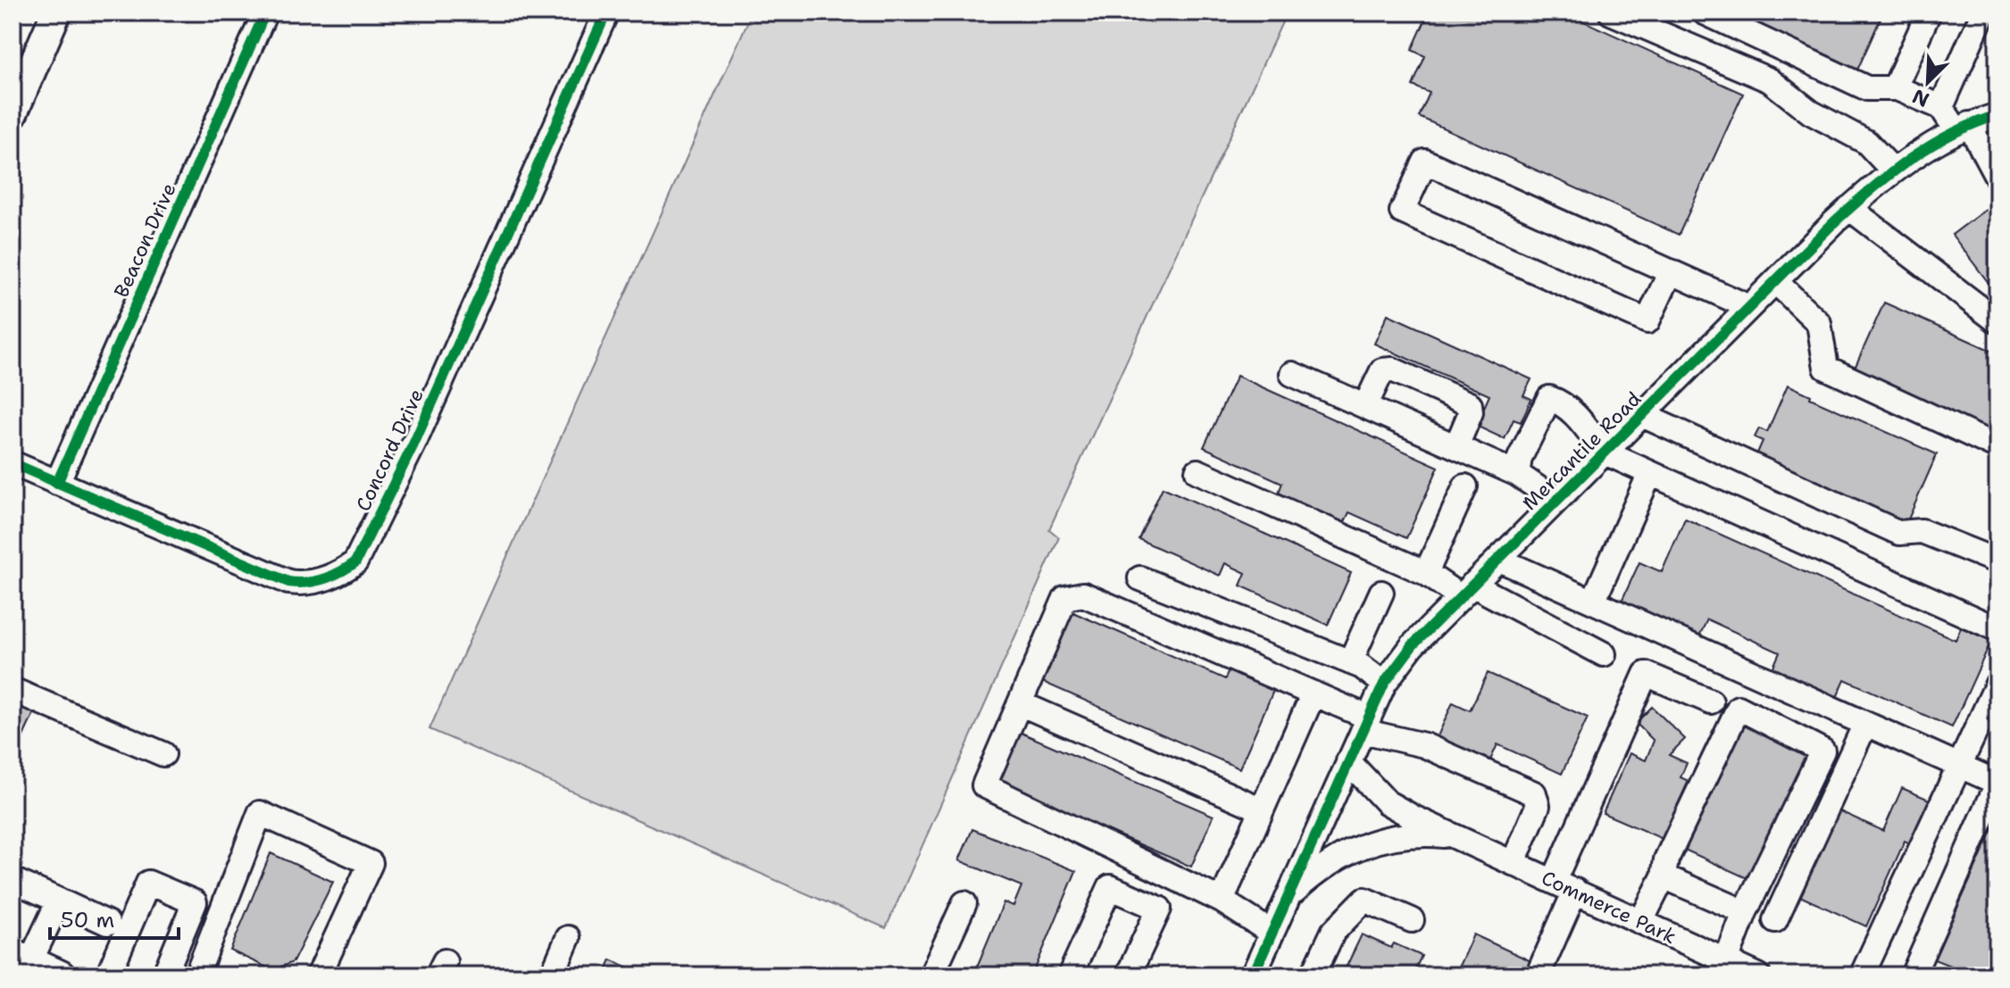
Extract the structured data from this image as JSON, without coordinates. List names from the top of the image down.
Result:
{
  "streets": {
    "street": [
      "Beacon Drive",
      "Concord Drive",
      "Mercantile Road",
      "Commerce Park"
    ]
  },
  "crossings": [
    ["Beacon Drive", "Concord Drive"],
    ["Mercantile Road", "Commerce Park"]
  ],
  "scale_bar": "50 m",
  "north": "bottom left"
}
